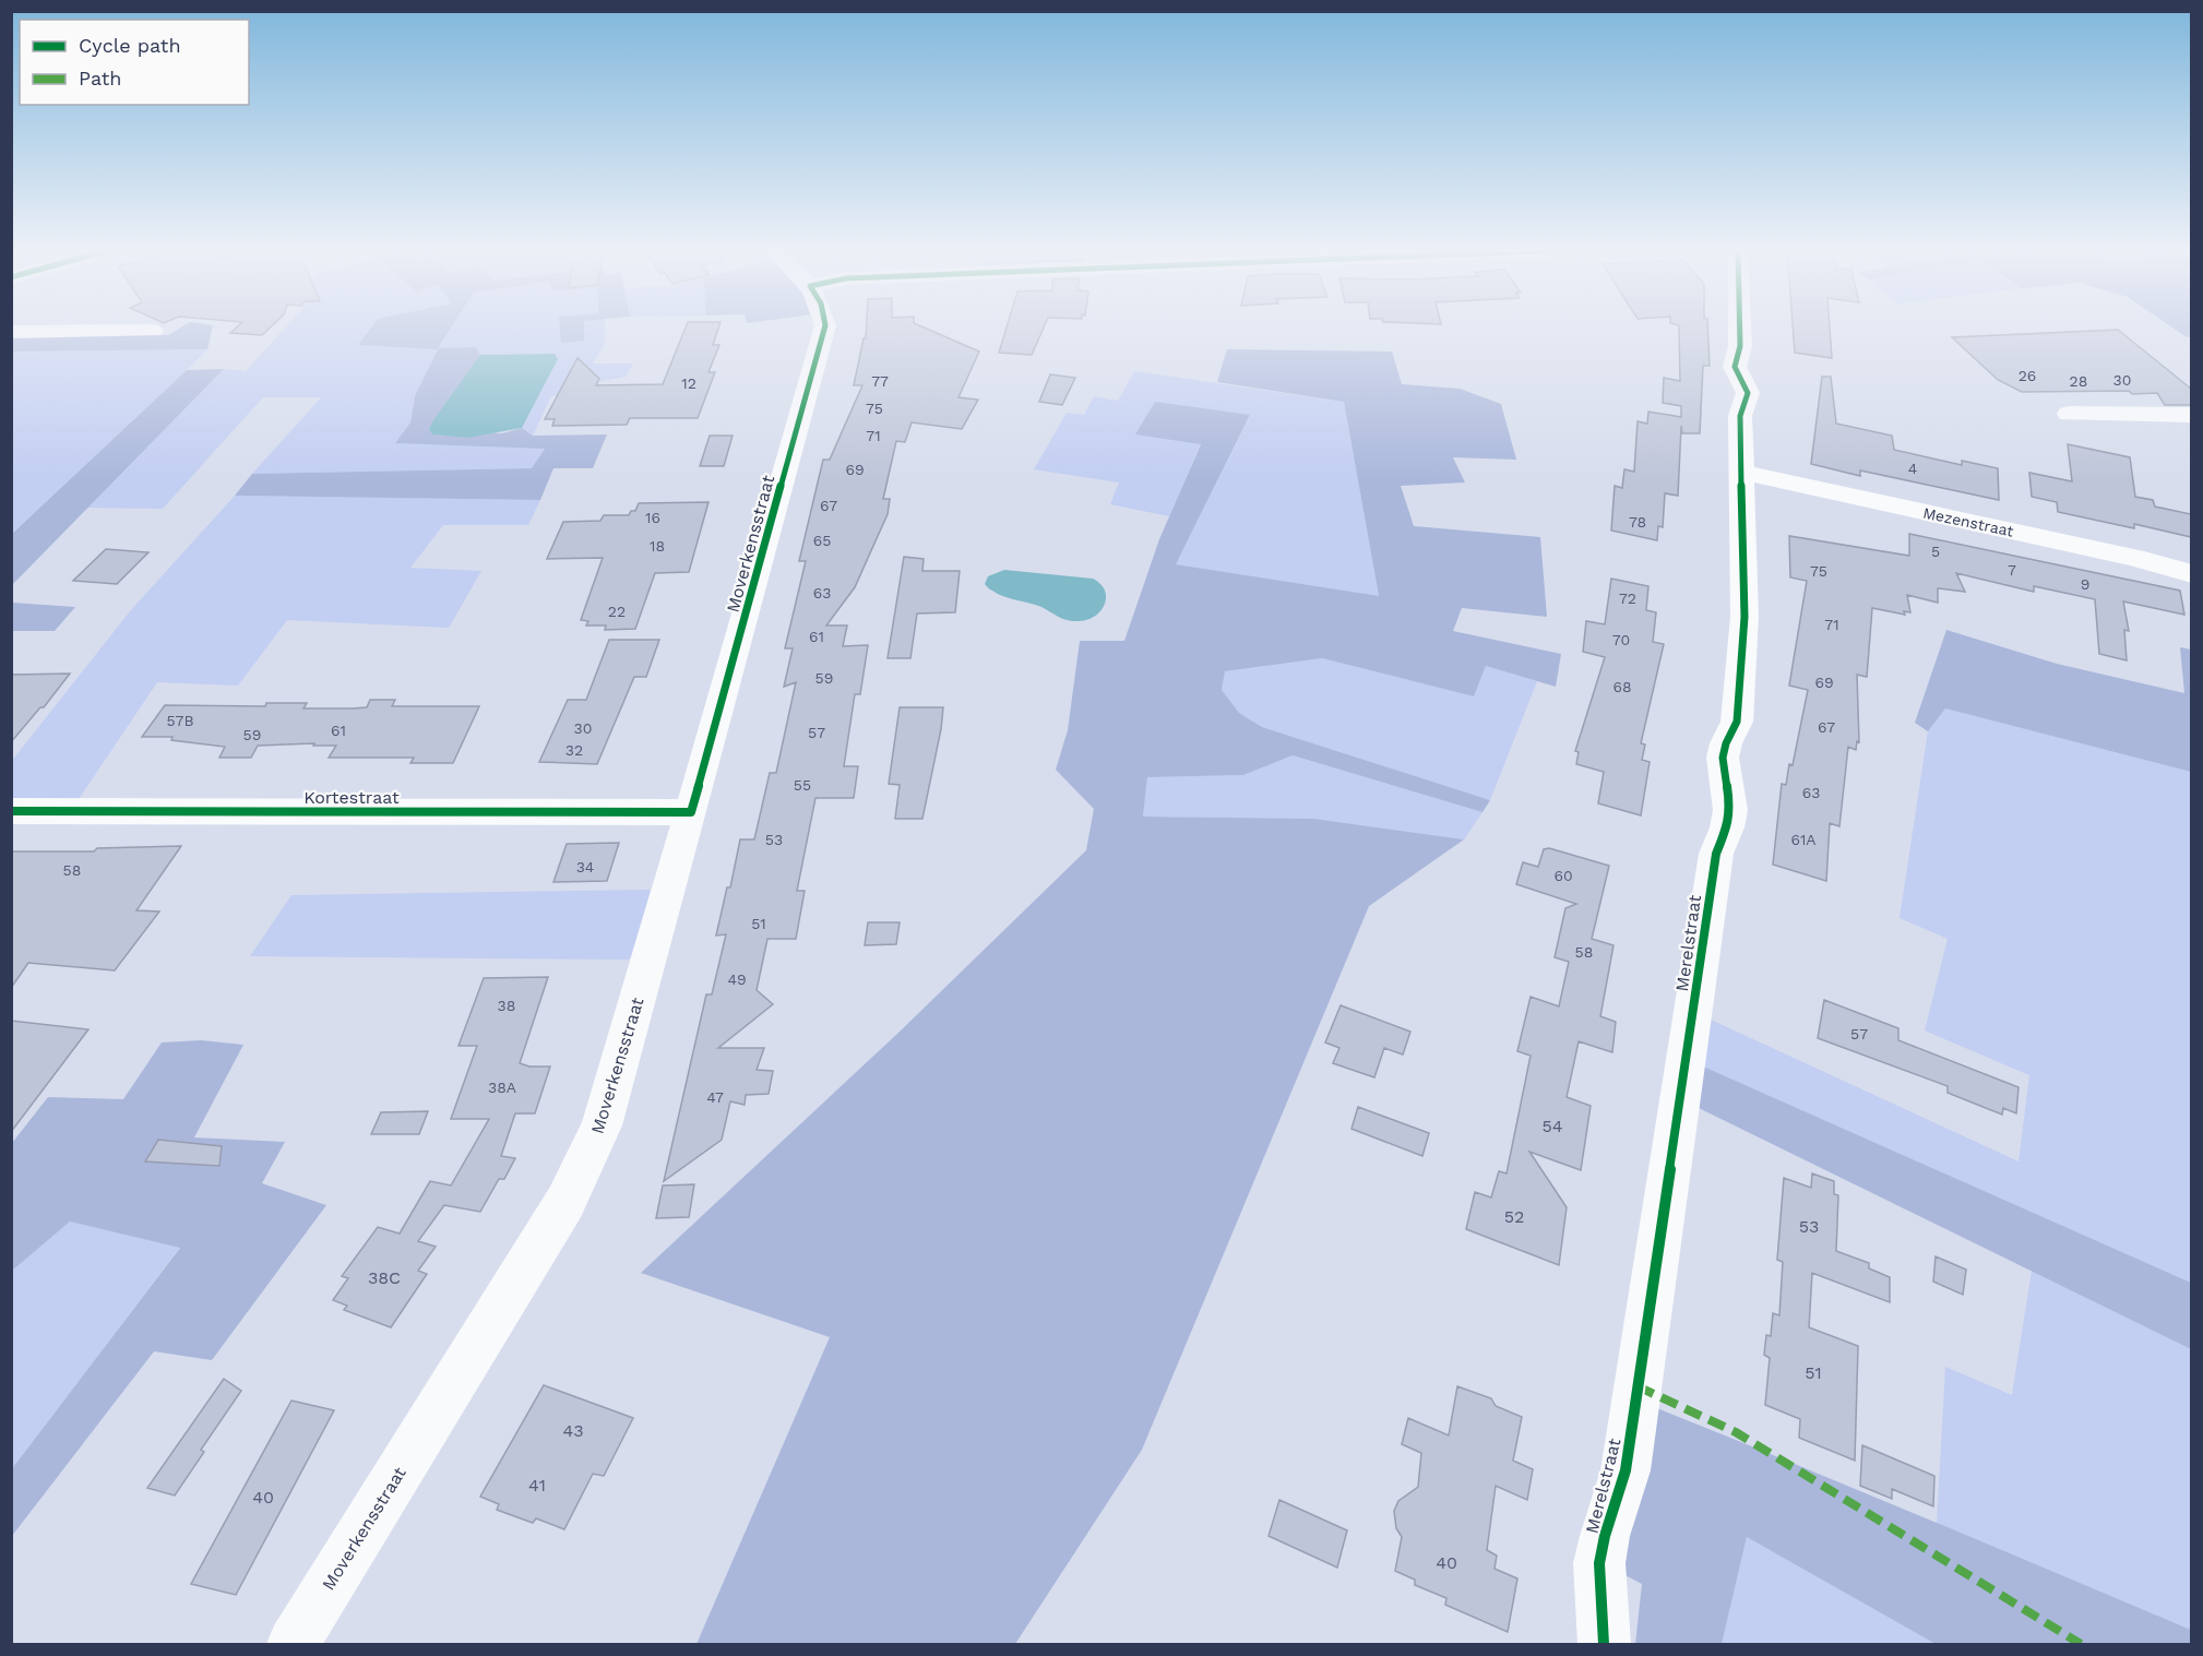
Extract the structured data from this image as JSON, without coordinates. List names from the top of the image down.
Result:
{
  "streets": {
    "street": [
      "Mezenstraat",
      "Moverkensstraat",
      "Kortestraat",
      "Merelstraat"
    ]
  },
  "crossings": [
    ["Mezenstraat", "Merelstraat"],
    ["Moverkensstraat", "Kortestraat"]
  ],
  "house_numbers": [
    "26",
    "30",
    "77",
    "28",
    "12",
    "75",
    "71",
    "4",
    "69",
    "67",
    "16",
    "78",
    "65",
    "18",
    "5",
    "7",
    "75",
    "9",
    "63",
    "72",
    "22",
    "71",
    "61",
    "70",
    "59",
    "69",
    "68",
    "57B",
    "67",
    "30",
    "61",
    "57",
    "59",
    "32",
    "55",
    "63",
    "53",
    "61A",
    "34",
    "58",
    "60",
    "51",
    "58",
    "49",
    "38",
    "57",
    "38A",
    "47",
    "54",
    "52",
    "53",
    "38C",
    "51",
    "43",
    "41",
    "40",
    "40"
  ],
  "legend": ["Cycle path", "Path"]
}
